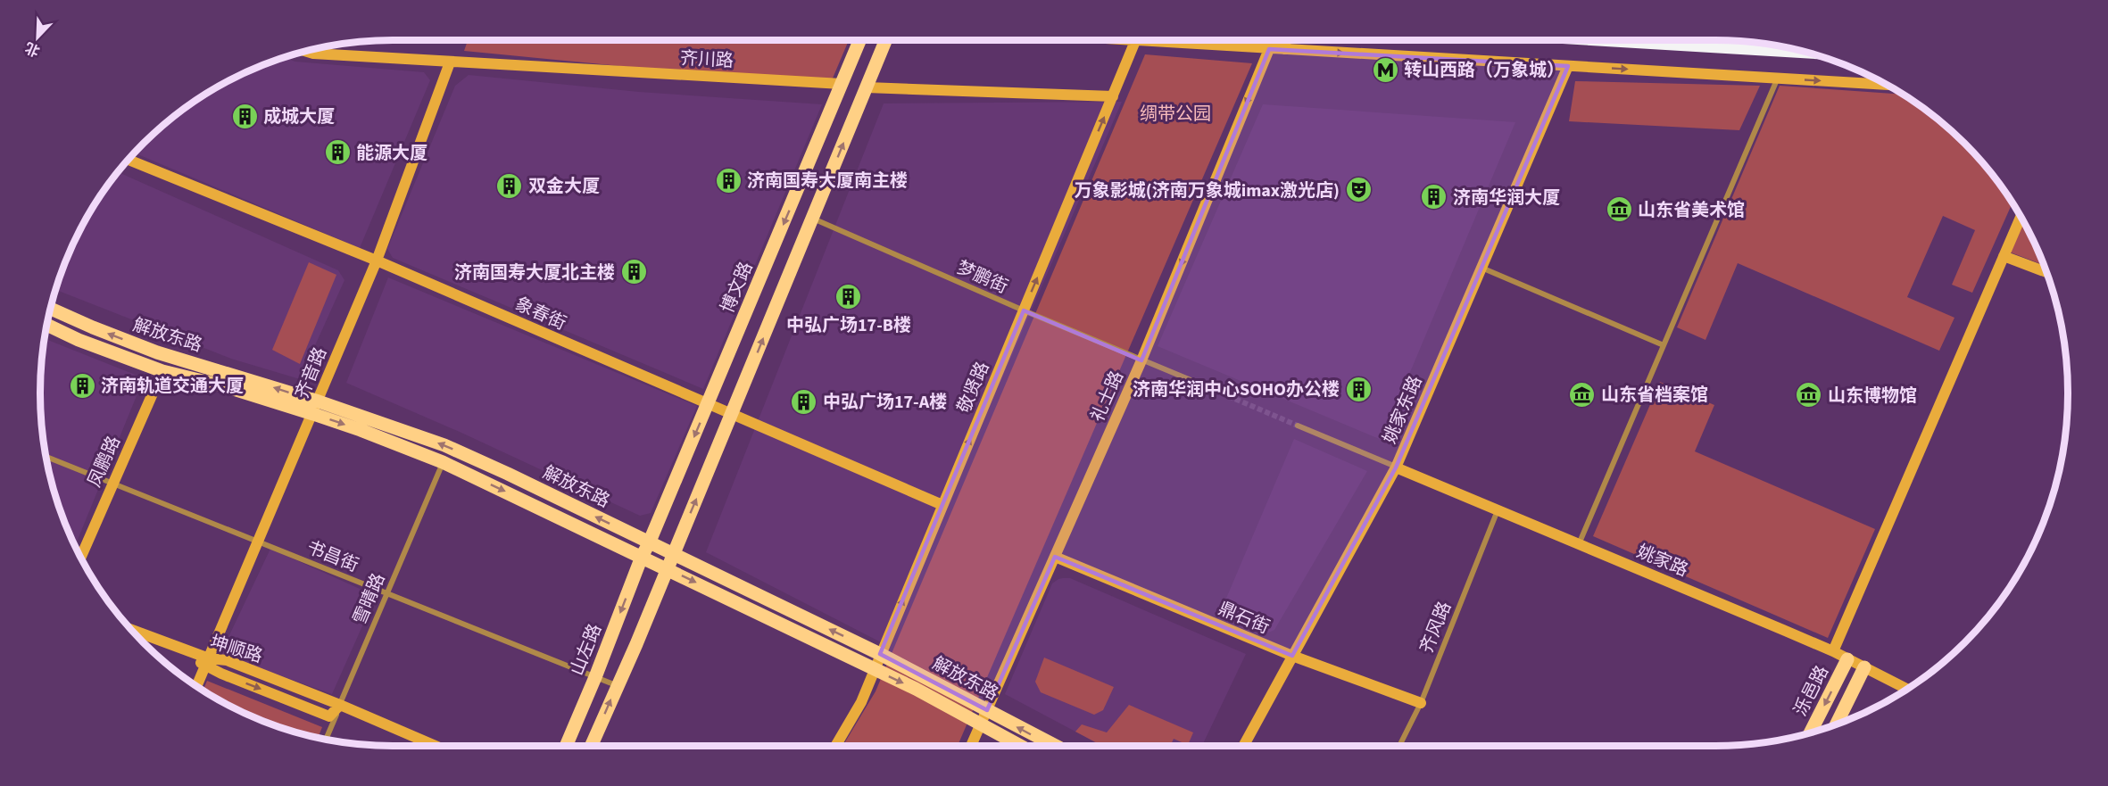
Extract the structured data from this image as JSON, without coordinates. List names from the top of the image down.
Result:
{
  "streets": {
    "main road": [
      "博文路",
      "解放东路",
      "山左路",
      "泺邑路"
    ],
    "street": [
      "齐川路",
      "梦鹏街",
      "象春街",
      "齐音路",
      "敬贤路",
      "礼士路",
      "姚家东路",
      "凤鹏路",
      "书昌街",
      "姚家路",
      "雪晴路",
      "鼎石街",
      "齐风路",
      "坤顺路"
    ]
  },
  "crossings": [
    ["齐川路", "博文路"],
    ["齐川路", "齐音路"],
    ["梦鹏街", "敬贤路"],
    ["梦鹏街", "礼士路"],
    ["博文路", "象春街"],
    ["博文路", "解放东路"],
    ["博文路", "山左路"],
    ["象春街", "齐音路"],
    ["象春街", "敬贤路"],
    ["解放东路", "齐音路"],
    ["解放东路", "敬贤路"],
    ["解放东路", "礼士路"],
    ["解放东路", "凤鹏路"],
    ["解放东路", "雪晴路"],
    ["解放东路", "山左路"],
    ["齐音路", "书昌街"],
    ["齐音路", "坤顺路"],
    ["礼士路", "鼎石街"],
    ["姚家东路", "姚家路"],
    ["姚家东路", "鼎石街"],
    ["凤鹏路", "书昌街"],
    ["书昌街", "雪晴路"],
    ["书昌街", "山左路"],
    ["姚家路", "齐风路"],
    ["姚家路", "泺邑路"],
    ["雪晴路", "坤顺路"],
    ["鼎石街", "齐风路"]
  ],
  "one_way": ["敬贤路", "礼士路"],
  "parks": ["绸带公园"],
  "places": {
    "metro station": ["转山西路（万象城）"],
    "building": [
      "成城大厦",
      "能源大厦",
      "济南国寿大厦南主楼",
      "双金大厦",
      "济南华润大厦",
      "济南国寿大厦北主楼",
      "中弘广场17-B楼",
      "济南轨道交通大厦",
      "济南华润中心SOHO办公楼",
      "中弘广场17-A楼"
    ],
    "theatre": ["万象影城(济南万象城imax激光店)"],
    "museum": ["山东省美术馆", "山东省档案馆", "山东博物馆"]
  },
  "north": "bottom left"
}
